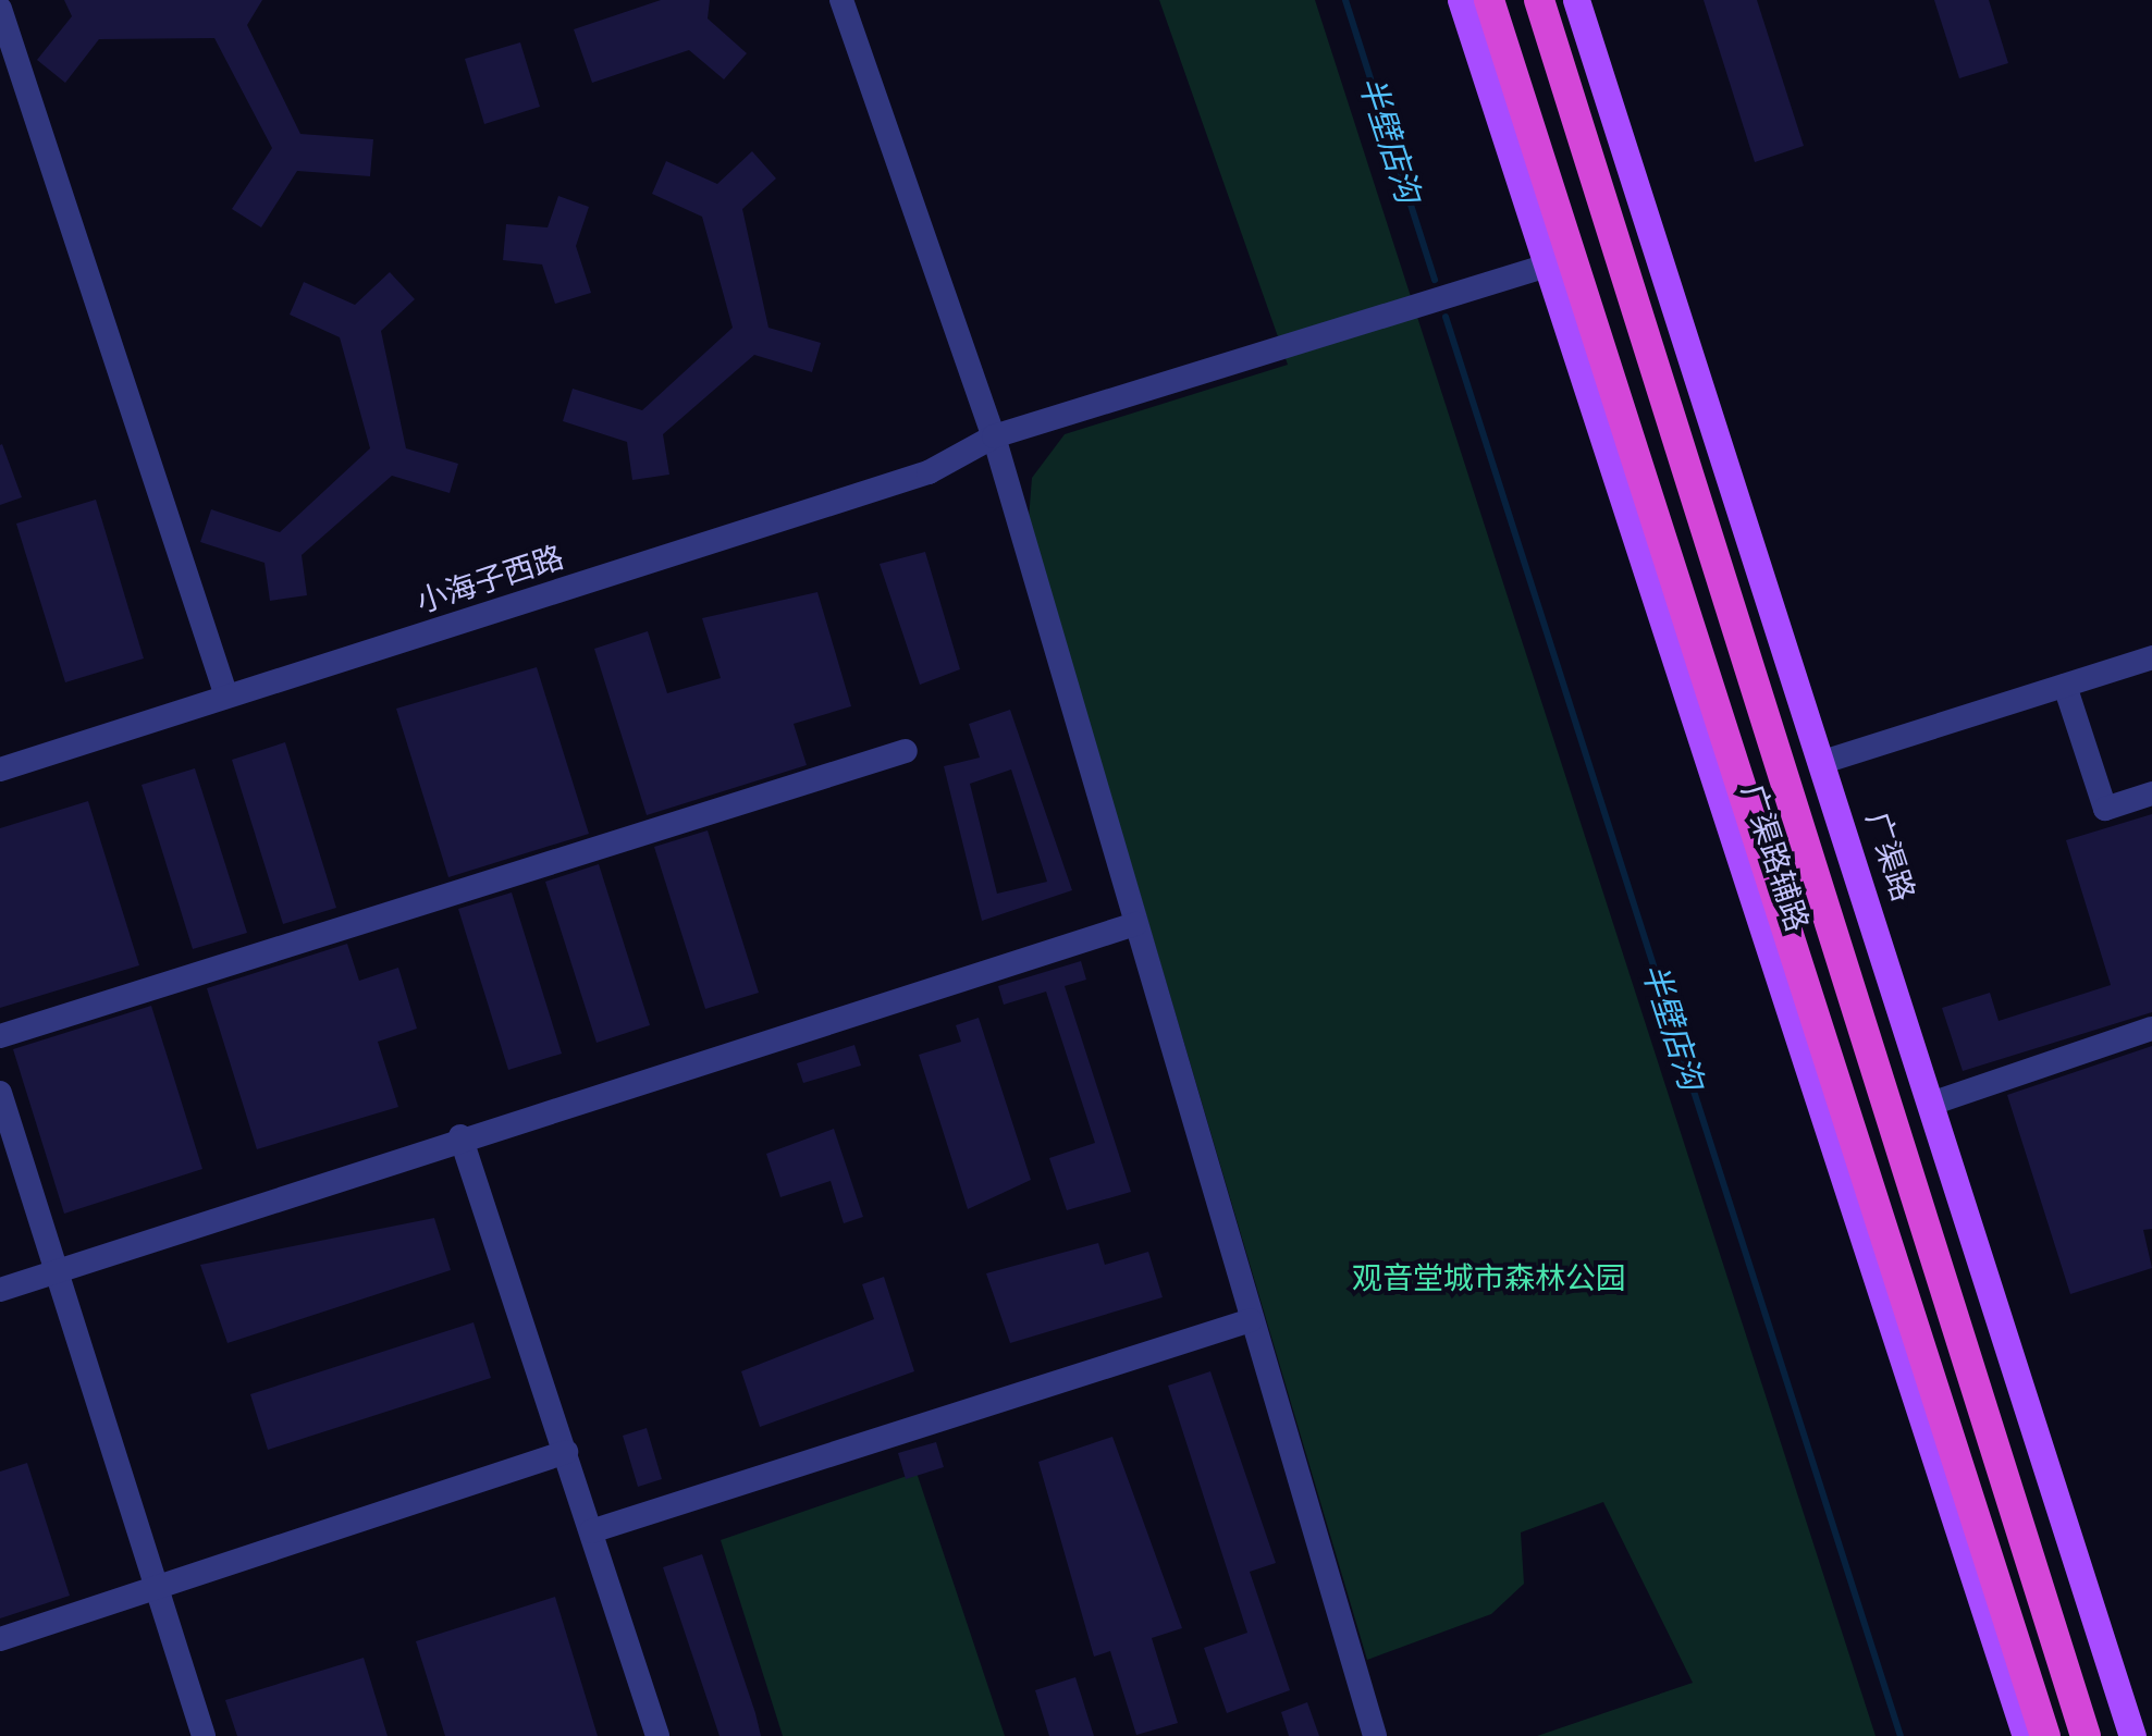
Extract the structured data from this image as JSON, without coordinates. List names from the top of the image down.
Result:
{
  "streets": {
    "main road": ["广渠路", "广渠路辅路"],
    "street": ["小海子西路"]
  },
  "crossings": [
    ["小海子西路", "广渠路辅路"]
  ],
  "water": ["半壁店沟"],
  "parks": ["观音堂城市森林公园"]
}
